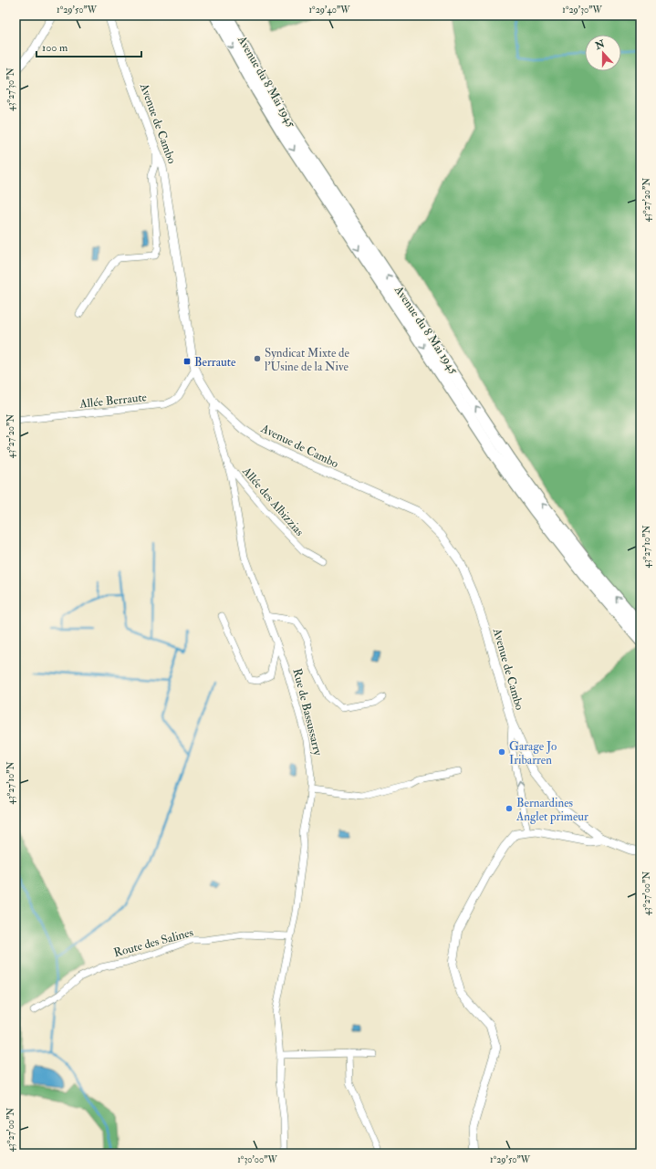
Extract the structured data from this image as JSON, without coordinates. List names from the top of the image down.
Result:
{
  "streets": {
    "highway": ["Avenue du 8 Mai 1945"],
    "street": [
      "Avenue de Cambo",
      "Allée Berraute",
      "Allée des Albizzias",
      "Rue de Bassussarry",
      "Route des Salines"
    ]
  },
  "crossings": [
    ["Avenue de Cambo", "Allée Berraute"],
    ["Avenue de Cambo", "Rue de Bassussarry"],
    ["Allée des Albizzias", "Rue de Bassussarry"],
    ["Rue de Bassussarry", "Route des Salines"]
  ],
  "places": {
    "other": ["Syndicat Mixte de l'Usine de la Nive", "Garage Jo Iribarren", "Bernardines Anglet primeur"],
    "transit": ["Berraute"]
  },
  "scale_bar": "100 m",
  "north": "top",
  "coordinates": [
    "1°29'50\"W",
    "1°29'40\"W",
    "1°29'30\"W",
    "43°27'30\"N",
    "43°27'20\"N",
    "43°27'10\"N",
    "43°27'00\"N",
    "1°30'00\"W"
  ]
}
